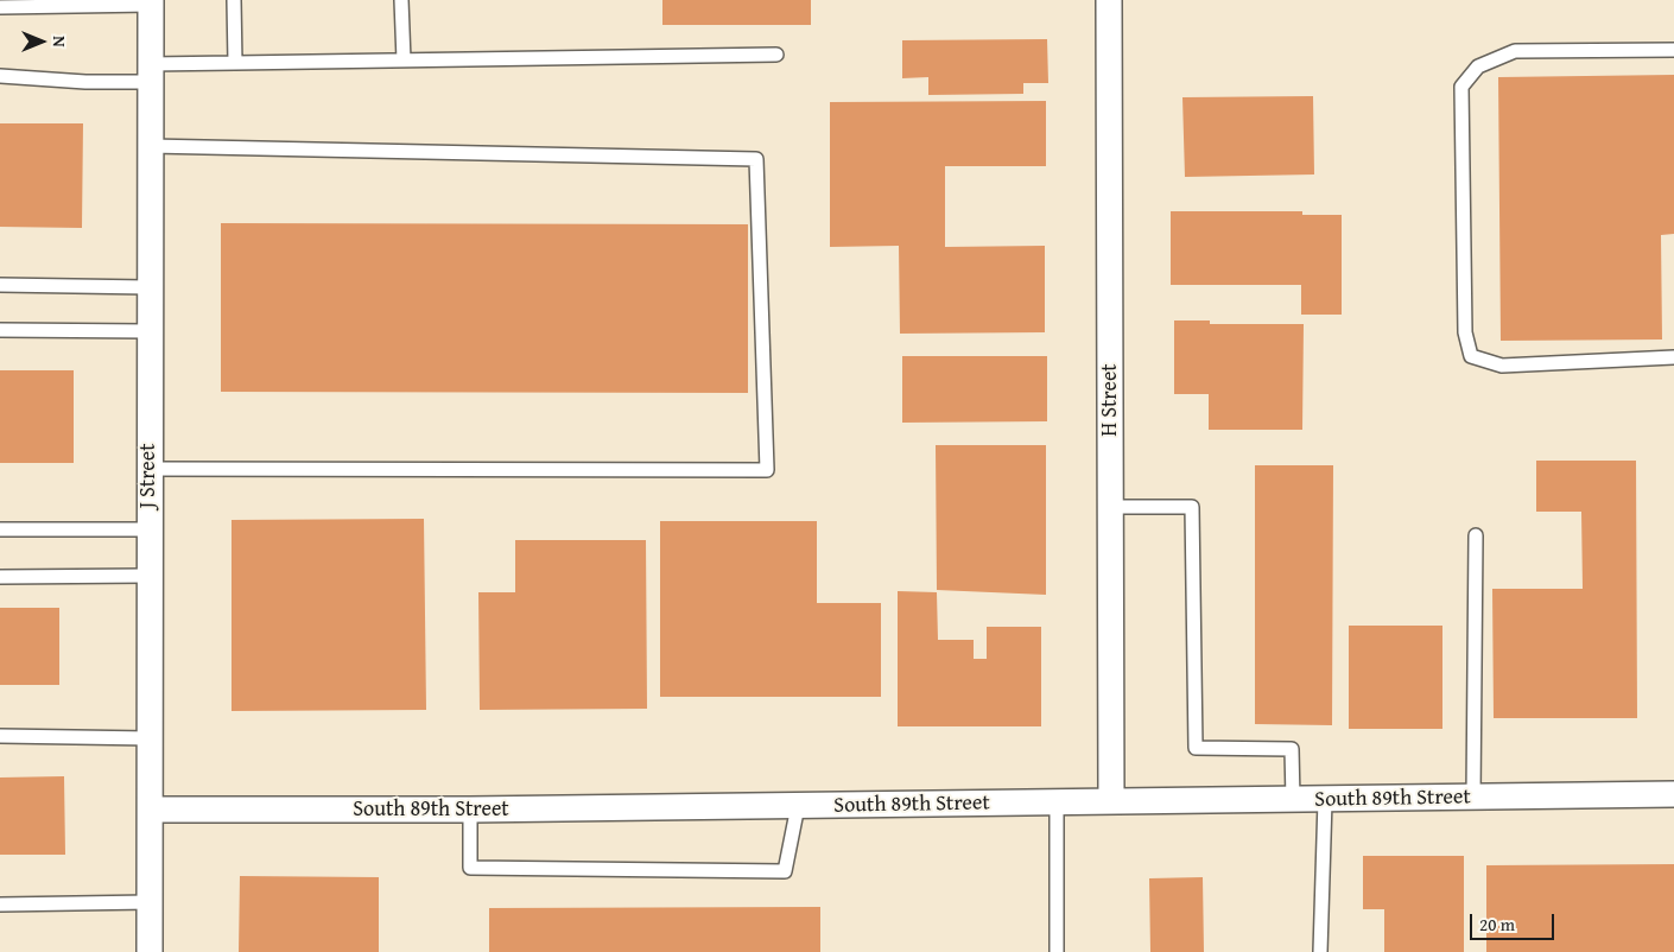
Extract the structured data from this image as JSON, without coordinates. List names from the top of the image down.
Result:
{
  "streets": {
    "street": ["H Street", "J Street", "South 89th Street"]
  },
  "crossings": [
    ["H Street", "South 89th Street"],
    ["J Street", "South 89th Street"]
  ],
  "scale_bar": "20 m",
  "north": "right"
}
